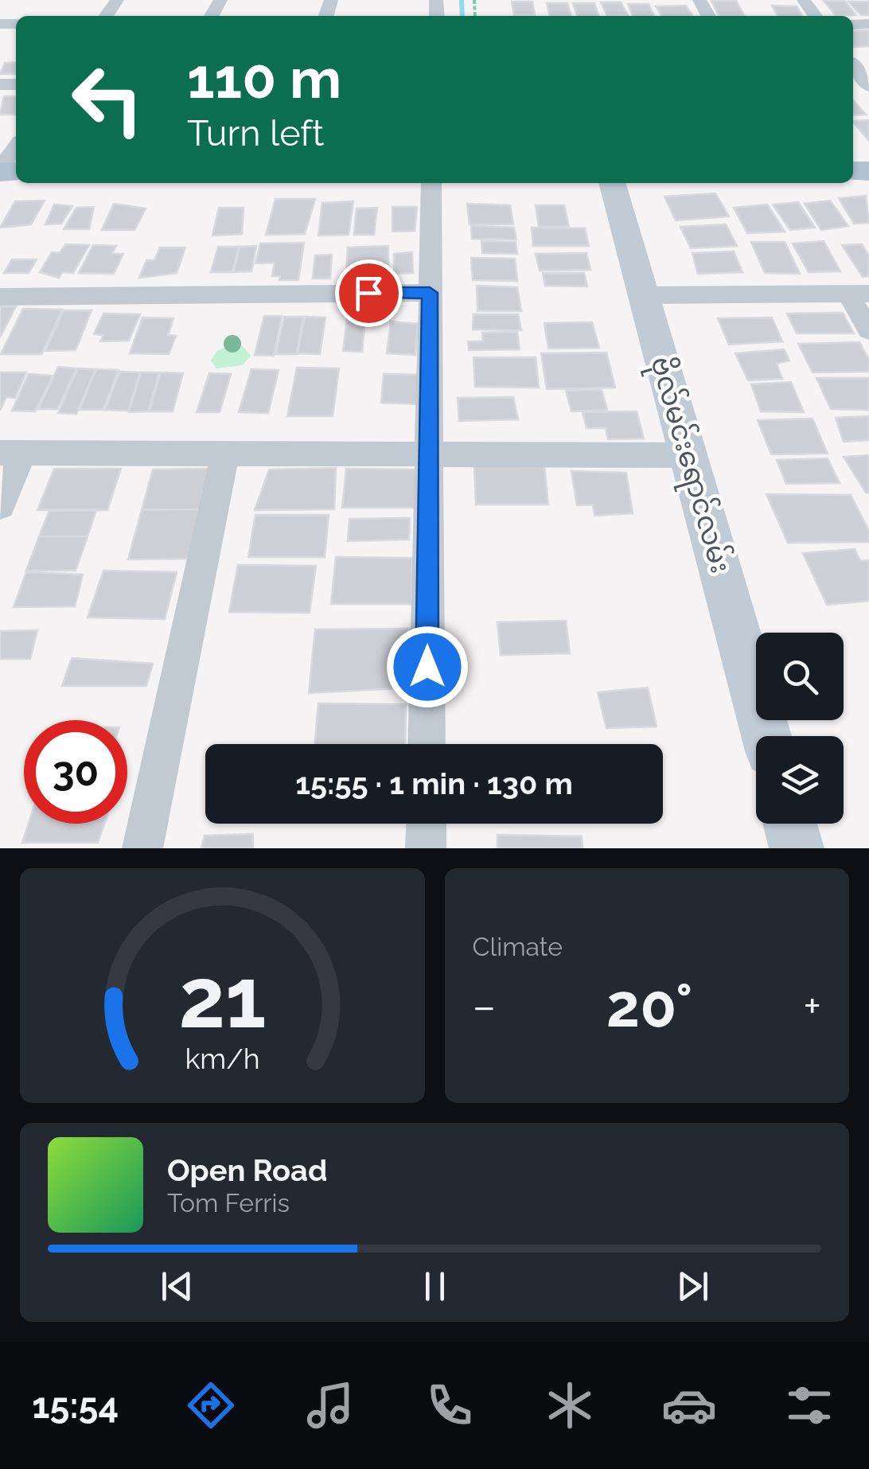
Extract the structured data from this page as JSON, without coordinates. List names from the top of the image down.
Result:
{
  "streets": {
    "street": ["ဗိုလ်မင်းရောင်လမ်း"]
  },
  "page": {
    "turn": ["110 m", "Turn left"],
    "limit": "30",
    "trip": "15:55 · 1 min · 130 m",
    "tile": "Climate",
    "heat": ["−", "20°", "+"],
    "song": ["Open Road", "Tom Ferris"],
    "tabs": "15:54",
    "gauge": ["21", "km/h"]
  }
}
